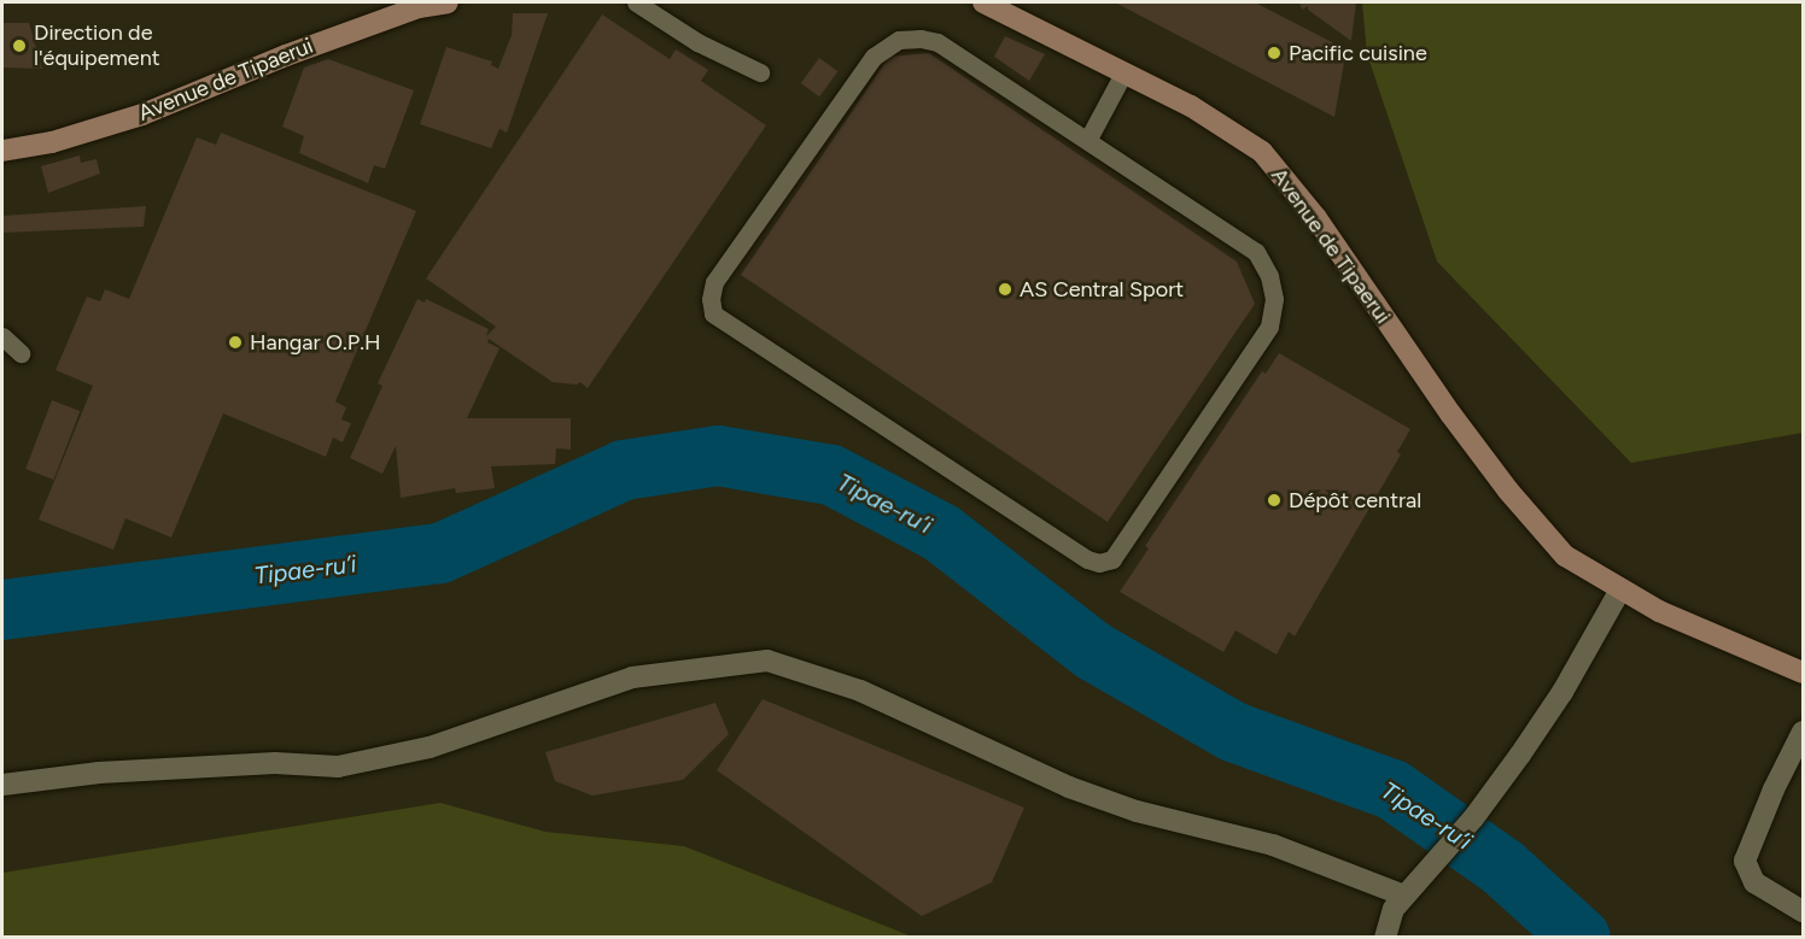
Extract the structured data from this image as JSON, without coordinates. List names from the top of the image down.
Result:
{
  "streets": {
    "main road": ["Avenue de Tipaerui"]
  },
  "water": ["Tipae-ru’i"],
  "places": [
    "Direction de l'équipement",
    "Pacific cuisine",
    "AS Central Sport",
    "Hangar O.P.H",
    "Dépôt central"
  ]
}
